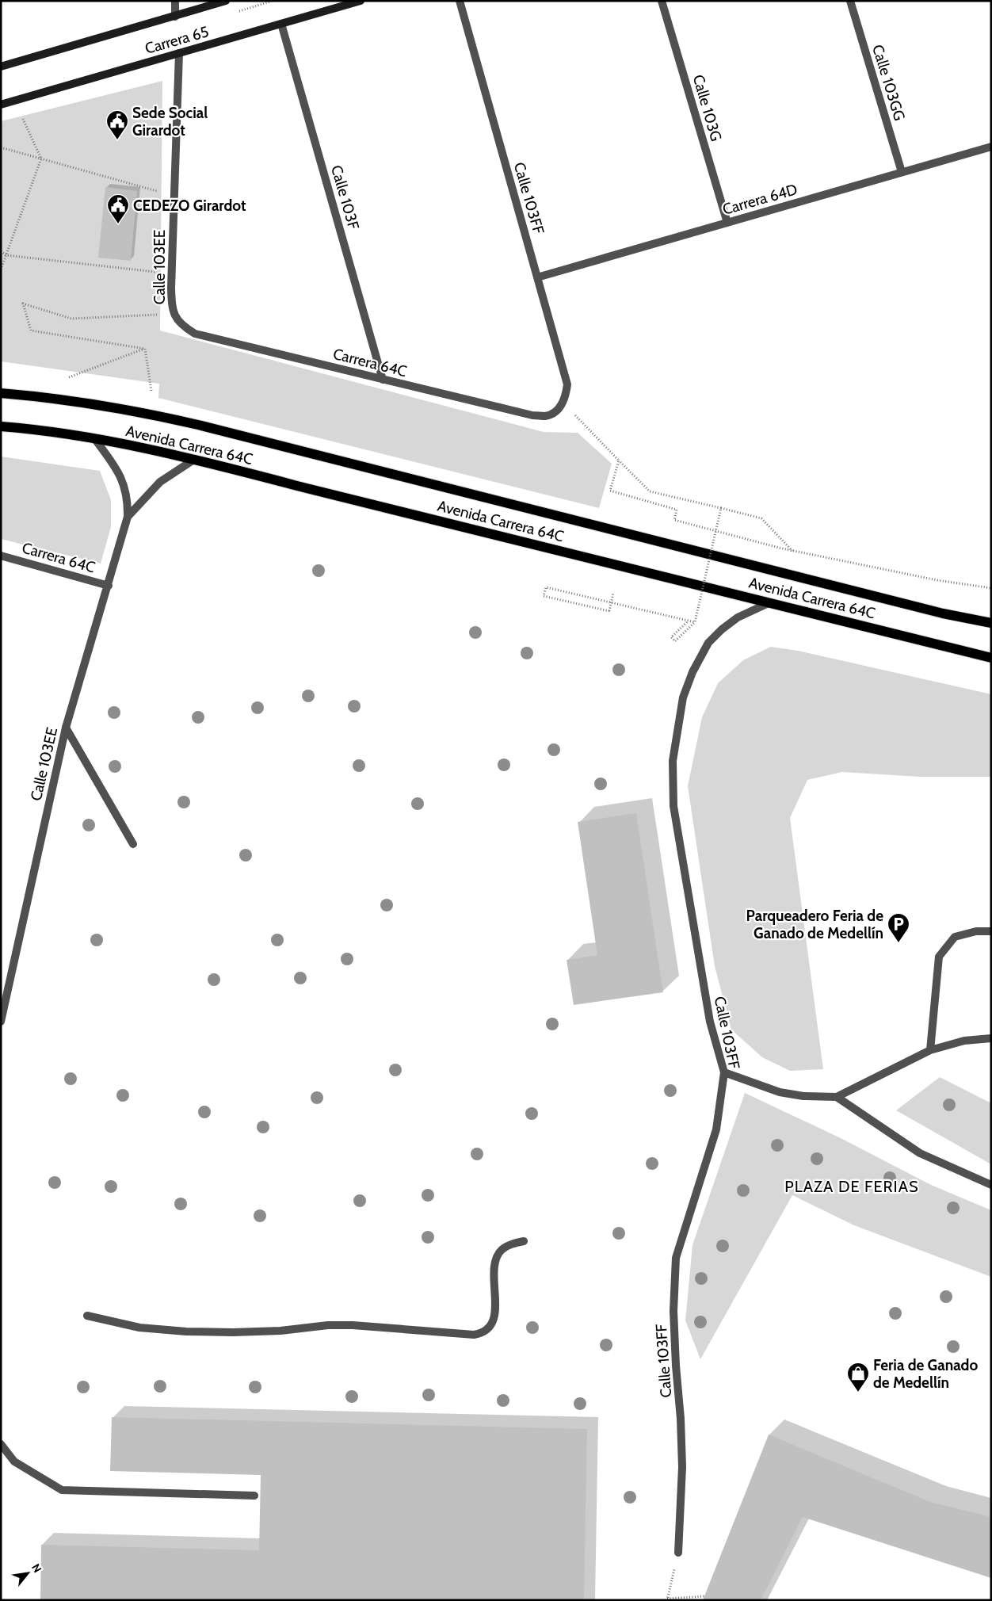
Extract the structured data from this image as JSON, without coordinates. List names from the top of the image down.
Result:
{
  "streets": {
    "main road": ["Carrera 65", "Avenida Carrera 64C"],
    "street": [
      "Calle 103GG",
      "Calle 103G",
      "Calle 103F",
      "Calle 103FF",
      "Carrera 64D",
      "Calle 103EE",
      "Carrera 64C"
    ]
  },
  "crossings": [
    ["Carrera 65", "Calle 103F"],
    ["Carrera 65", "Calle 103EE"],
    ["Calle 103GG", "Carrera 64D"],
    ["Calle 103G", "Carrera 64D"],
    ["Calle 103F", "Carrera 64C"],
    ["Calle 103FF", "Carrera 64D"],
    ["Calle 103FF", "Carrera 64C"],
    ["Calle 103FF", "Avenida Carrera 64C"],
    ["Calle 103EE", "Carrera 64C"],
    ["Calle 103EE", "Avenida Carrera 64C"]
  ],
  "districts": ["PLAZA DE FERIAS"],
  "places": {
    "public building": ["Sede Social Girardot", "CEDEZO Girardot"],
    "parking": ["Parqueadero Feria de Ganado de Medellín"],
    "shop": ["Feria de Ganado de Medellín"]
  },
  "north": "top right"
}
